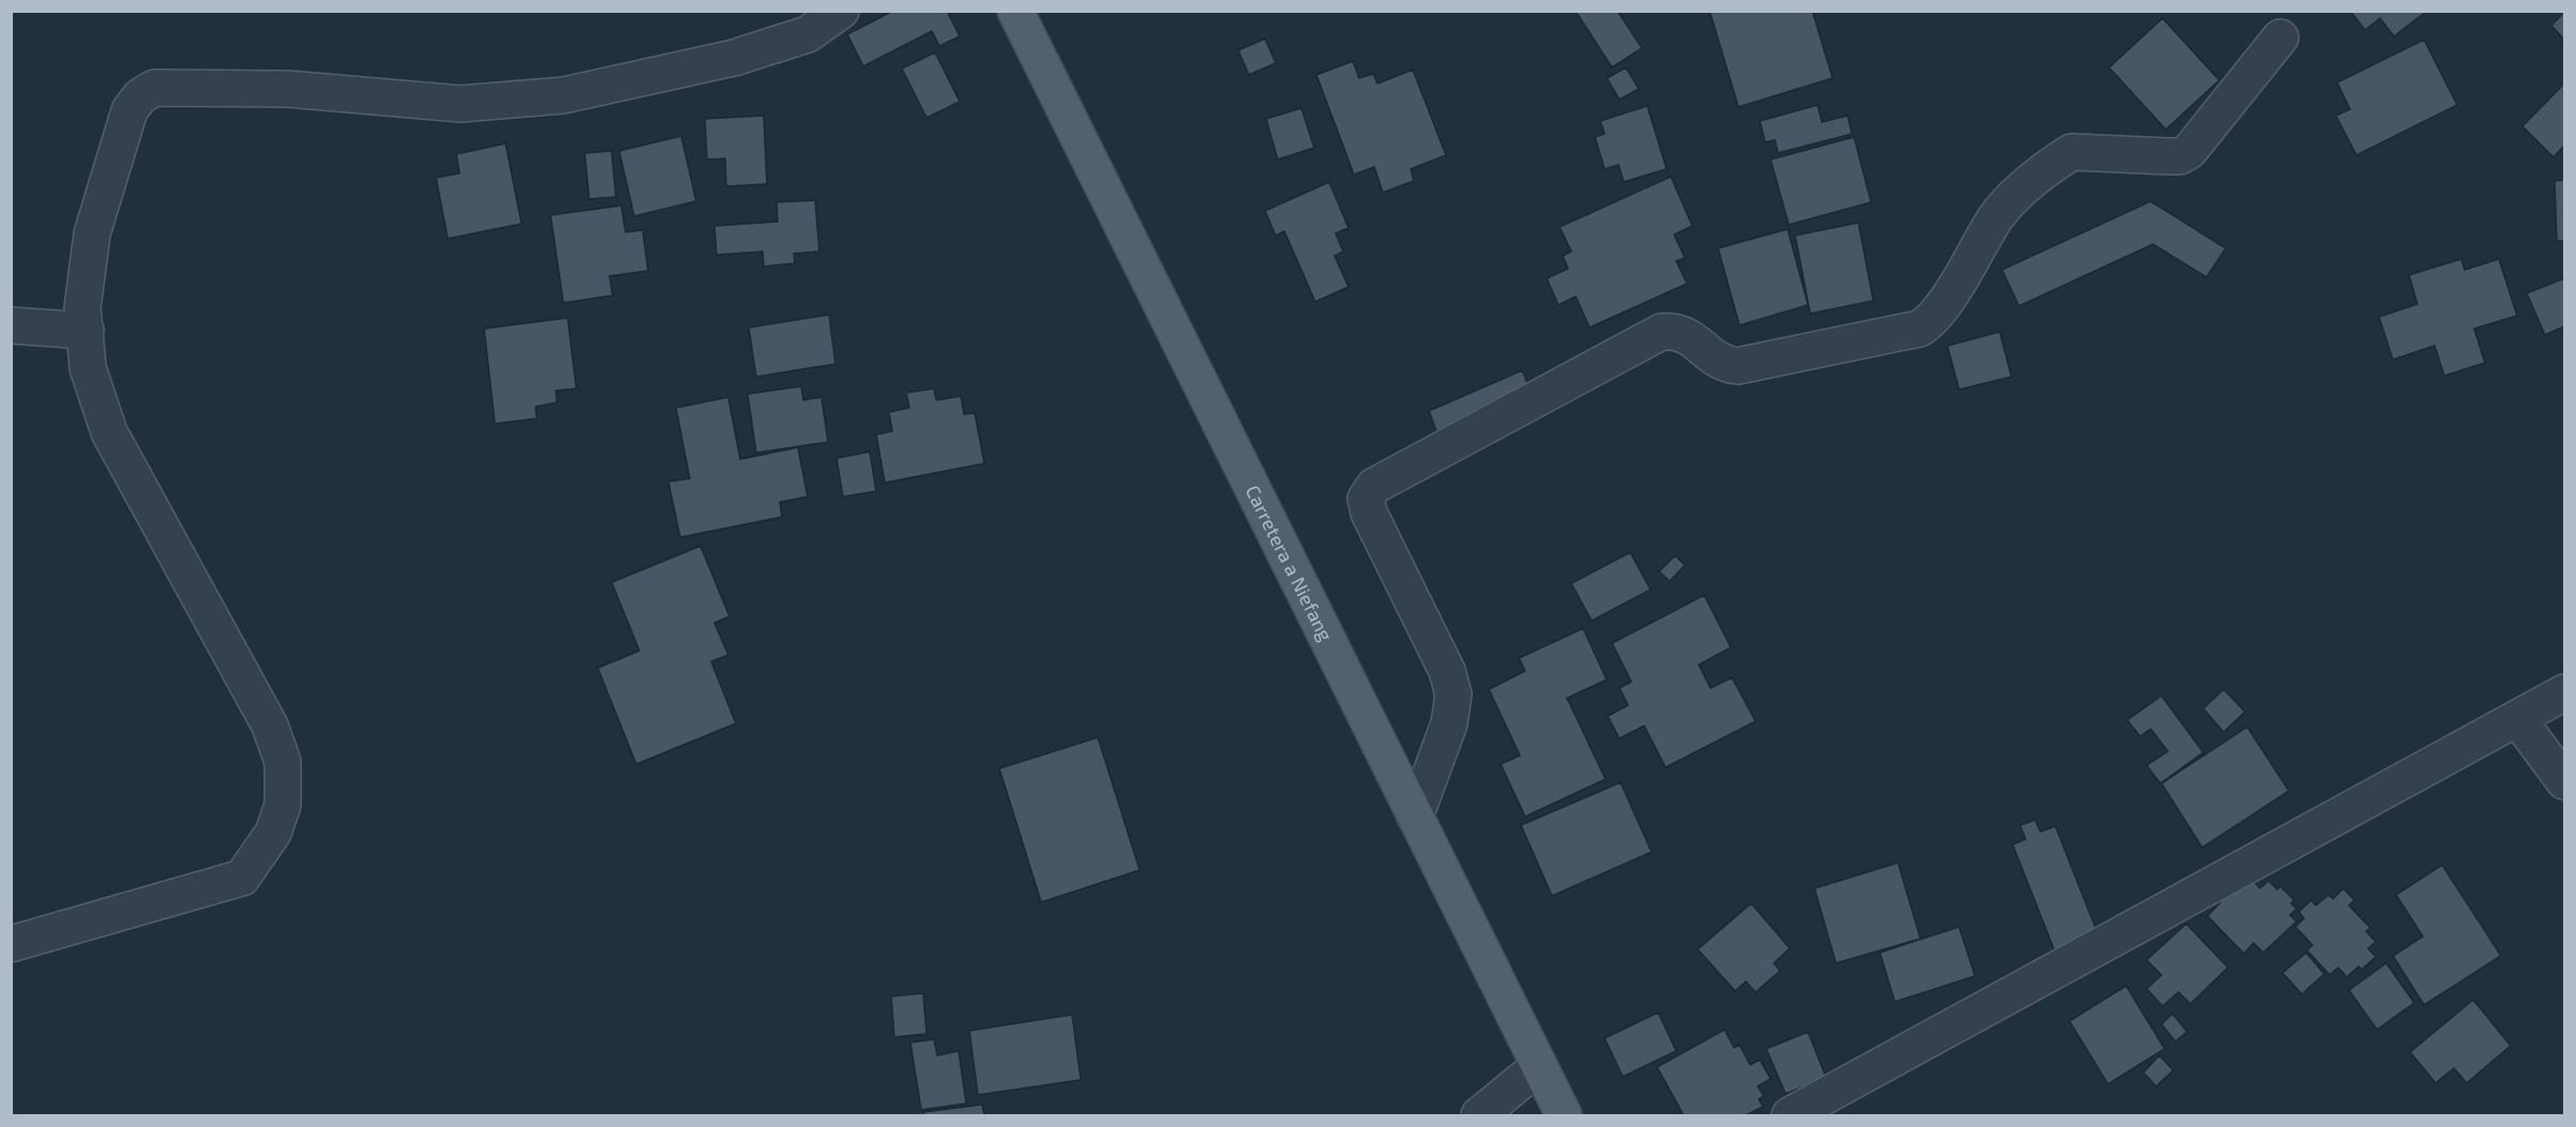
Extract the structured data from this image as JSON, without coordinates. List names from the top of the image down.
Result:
{
  "streets": {
    "main road": ["Carretera a Niefang"]
  }
}
